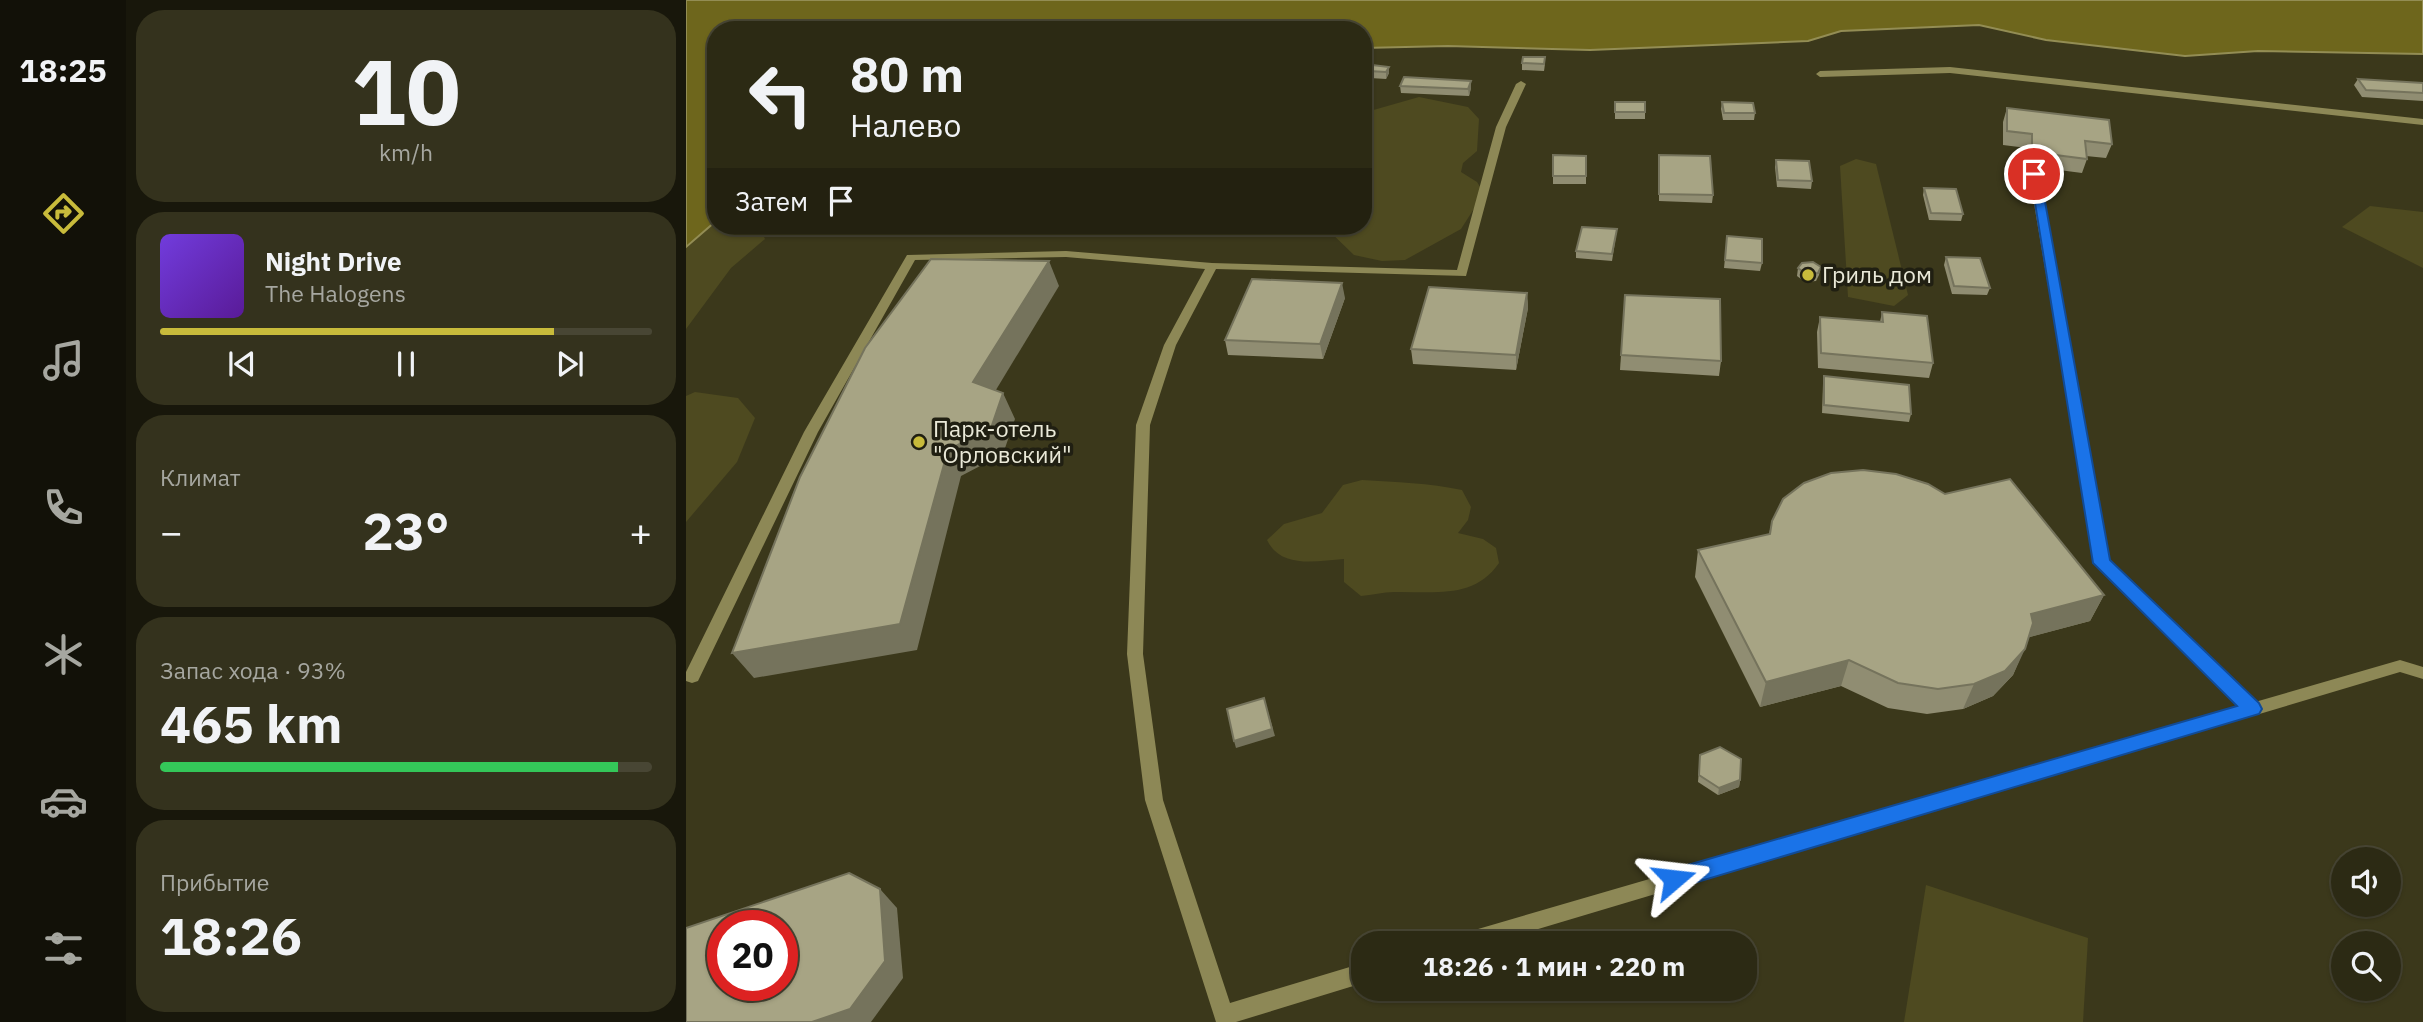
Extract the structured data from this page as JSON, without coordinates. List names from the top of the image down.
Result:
{
  "places": ["Гриль дом", "Парк-отель \"Орловский\""],
  "page": {
    "tabs": "18:25",
    "tile": [
      ["10", "km/h"],
      "Климат",
      ["Запас хода · 93%", "465 km"],
      ["Прибытие", "18:26"]
    ],
    "turn": ["80 m", "Налево"],
    "then": "Затем",
    "song": ["Night Drive", "The Halogens"],
    "heat": ["−", "23°", "+"],
    "limit": "20",
    "trip": "18:26 · 1 мин · 220 m"
  }
}
